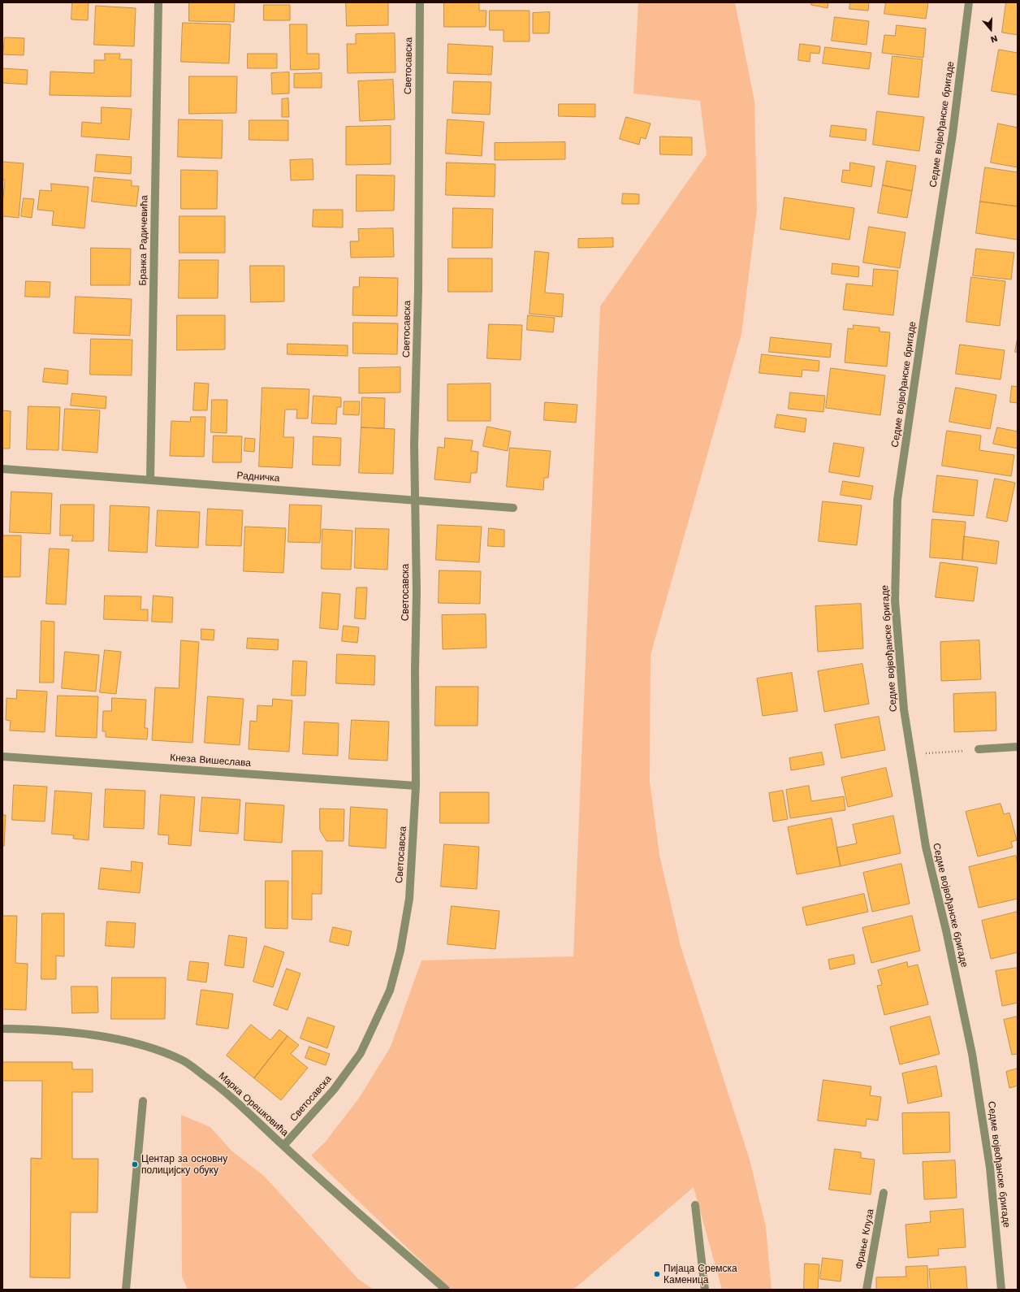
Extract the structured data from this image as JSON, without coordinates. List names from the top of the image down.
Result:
{
  "streets": {
    "street": [
      "Светосавска",
      "Седме војвођанске бригаде",
      "Бранка Радичевића",
      "Радничка",
      "Кнеза Вишеслава",
      "Марка Орешковића",
      "Фрање Клуза"
    ]
  },
  "crossings": [
    ["Светосавска", "Радничка"],
    ["Светосавска", "Кнеза Вишеслава"],
    ["Светосавска", "Марка Орешковића"],
    ["Бранка Радичевића", "Радничка"]
  ],
  "places": ["Центар за основну полицијску обуку", "Пијаца Сремска Каменица"],
  "north": "bottom"
}
